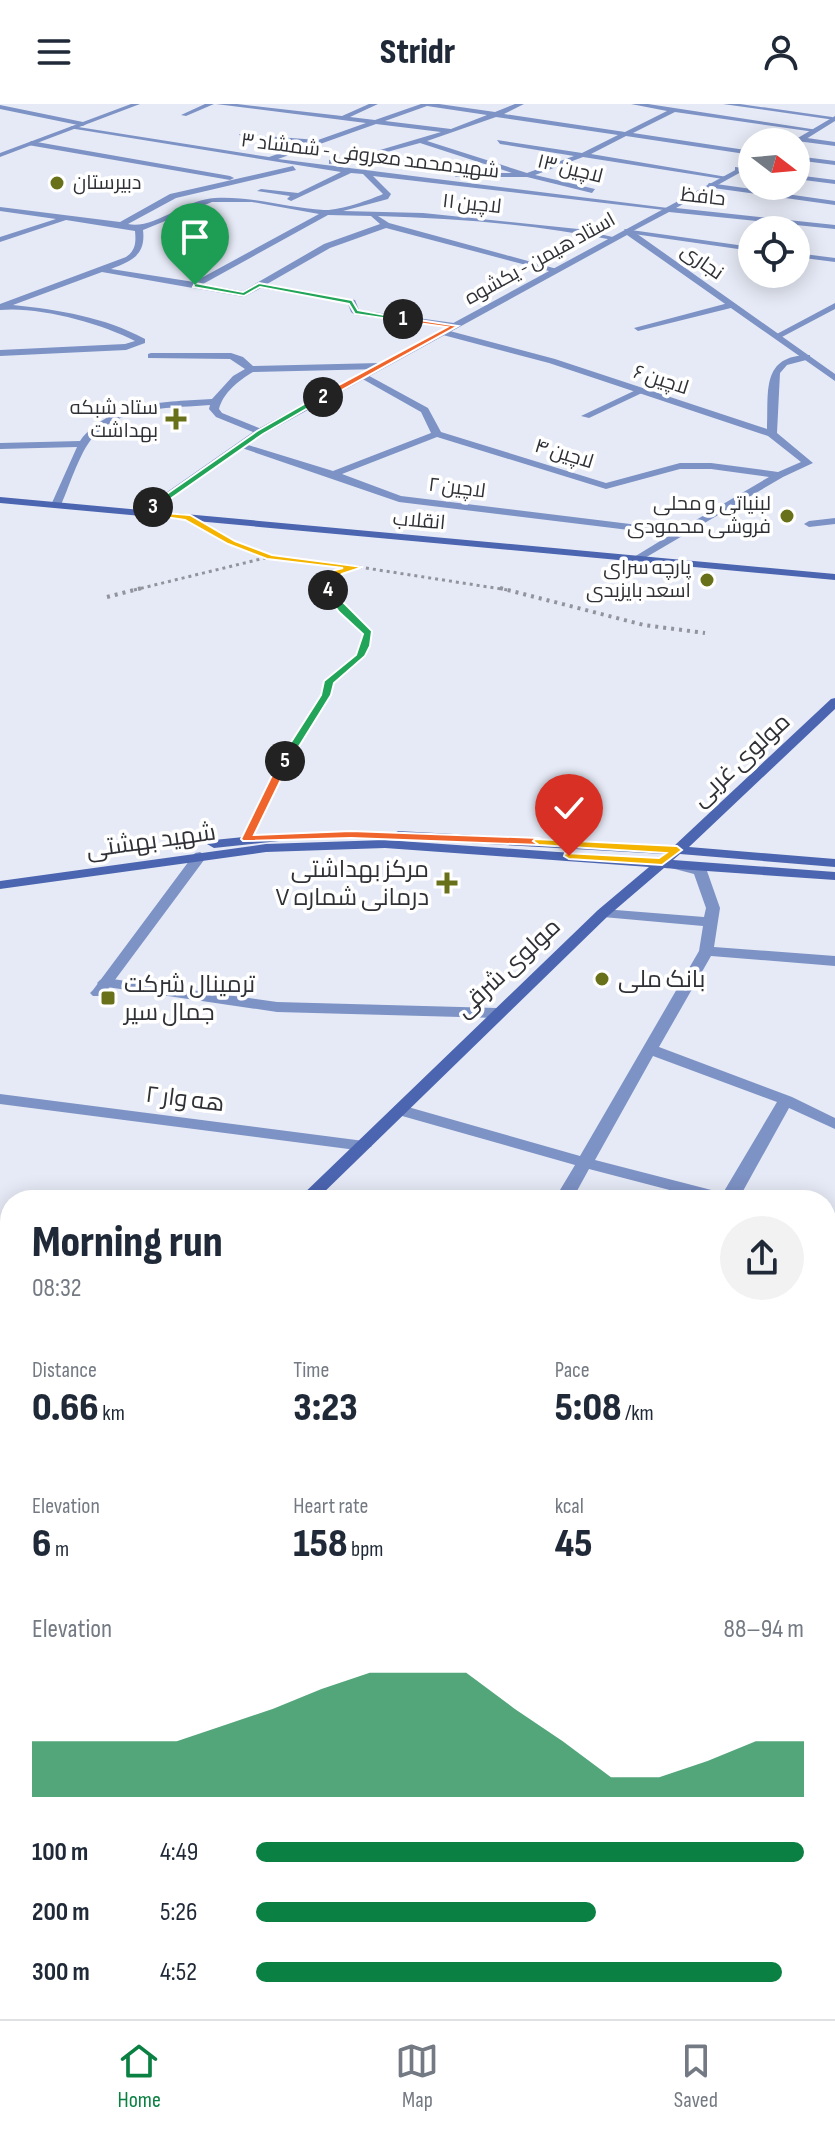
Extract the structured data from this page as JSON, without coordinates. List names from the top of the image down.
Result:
{
  "streets": {
    "main road": [
      "انقلاب",
      "مولوی غربی",
      "شهید بهشتی",
      "مولوی شرقی"
    ],
    "street": [
      "شهیدمحمد معروفی - شمشاد ۳",
      "لاچین ۱۳",
      "حافظ",
      "لاچین ۱۱",
      "استاد هیمن - یکشوه",
      "نجاری",
      "لاچین ۶",
      "لاچین ۴",
      "لاچین ۲",
      "هه وار ۲"
    ]
  },
  "crossings": [
    ["شهیدمحمد معروفی - شمشاد ۳", "لاچین ۱۳"],
    ["شهیدمحمد معروفی - شمشاد ۳", "حافظ"],
    ["شهیدمحمد معروفی - شمشاد ۳", "استاد هیمن - یکشوه"],
    ["لاچین ۱۳", "حافظ"],
    ["لاچین ۱۳", "استاد هیمن - یکشوه"],
    ["حافظ", "استاد هیمن - یکشوه"],
    ["لاچین ۱۱", "استاد هیمن - یکشوه"],
    ["استاد هیمن - یکشوه", "نجاری"],
    ["استاد هیمن - یکشوه", "لاچین ۶"],
    ["استاد هیمن - یکشوه", "لاچین ۲"],
    ["استاد هیمن - یکشوه", "انقلاب"],
    ["مولوی غربی", "شهید بهشتی"],
    ["مولوی غربی", "مولوی شرقی"],
    ["شهید بهشتی", "مولوی شرقی"],
    ["مولوی شرقی", "هه وار ۲"]
  ],
  "places": {
    "other": [
      "دبیرستان",
      "لبنیاتی و محلی فروشی محمودی",
      "پارچه سرای اسعد بایزیدی",
      "بانک ملی"
    ],
    "health": ["ستاد شبکه بهداشت", "مرکز بهداشتی درمانی شماره ۷"],
    "transit": ["ترمینال شرکت جمال سیر"]
  },
  "north": "right",
  "page": {
    "header": "Stridr",
    "pins": [
      "1",
      "2",
      "3",
      "4",
      "5"
    ],
    "heading": ["Morning run", "08:32"],
    "stats": [
      ["Distance", "0.66 km"],
      ["Time", "3:23"],
      ["Pace", "5:08 /km"],
      ["Elevation", "6 m"],
      ["Heart rate", "158 bpm"],
      ["kcal", "45"]
    ],
    "chart": ["Elevation", "88–94 m"],
    "list": [
      {
        "name": "100 m",
        "note": "4:49"
      },
      {
        "name": "200 m",
        "note": "5:26"
      },
      {
        "name": "300 m",
        "note": "4:52"
      }
    ],
    "tabs": ["Home", "Map", "Saved"]
  }
}
